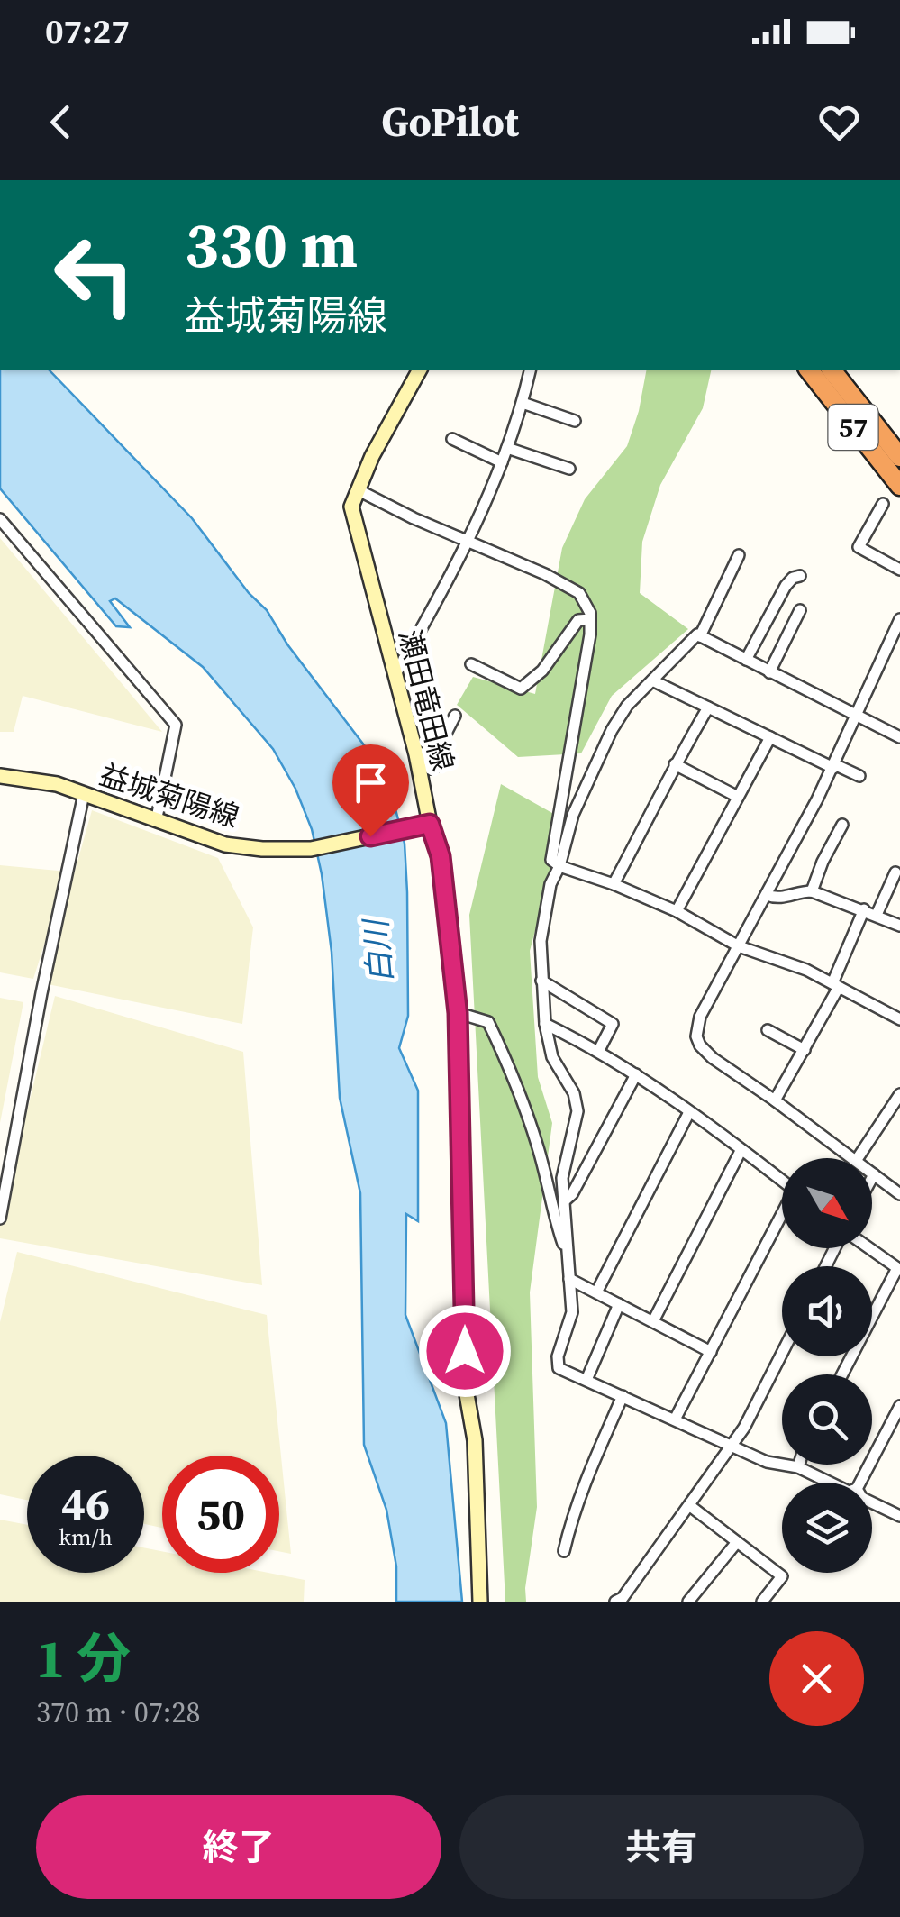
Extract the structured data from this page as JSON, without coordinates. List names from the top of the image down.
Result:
{
  "streets": {
    "highway": ["57"],
    "main road": ["瀬田竜田線", "益城菊陽線"]
  },
  "crossings": [
    ["瀬田竜田線", "益城菊陽線"]
  ],
  "water": ["白川"],
  "north": "bottom right",
  "page": {
    "status": "07:27",
    "header": "GoPilot",
    "turn": ["330 m", "益城菊陽線"],
    "speed": "46 km/h",
    "limit": "50",
    "heading": ["1 分", "370 m · 07:28"],
    "buttons": ["終了", "共有"]
  }
}
